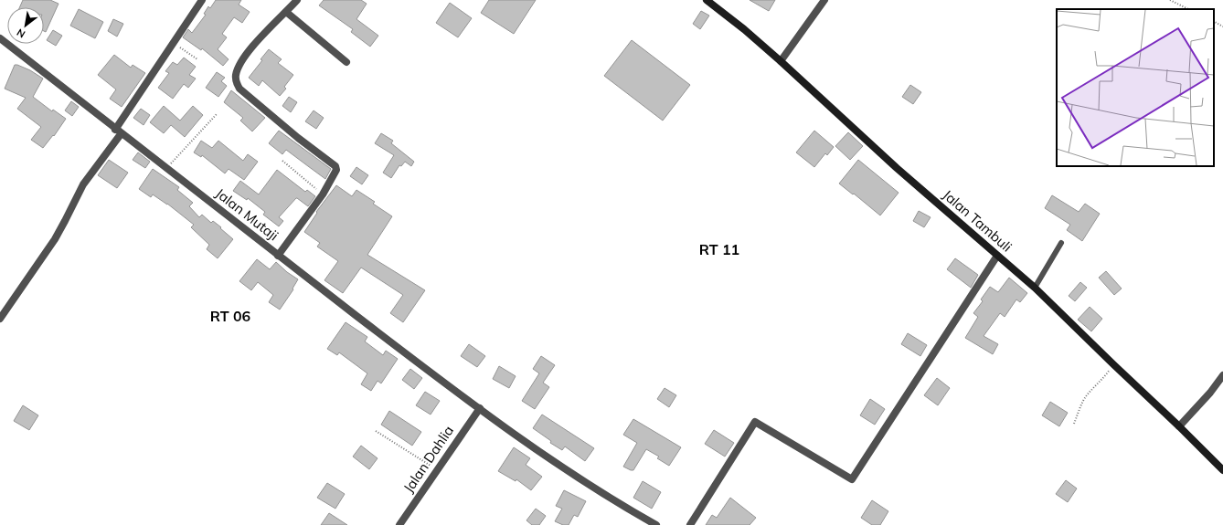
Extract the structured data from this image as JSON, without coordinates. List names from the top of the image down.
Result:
{
  "streets": {
    "street": ["Jalan Mutaji", "Jalan Tambuli", "Jalan Dahlia"]
  },
  "crossings": [
    ["Jalan Mutaji", "Jalan Dahlia"]
  ],
  "districts": ["RT 11", "RT 06"],
  "north": "bottom left"
}
